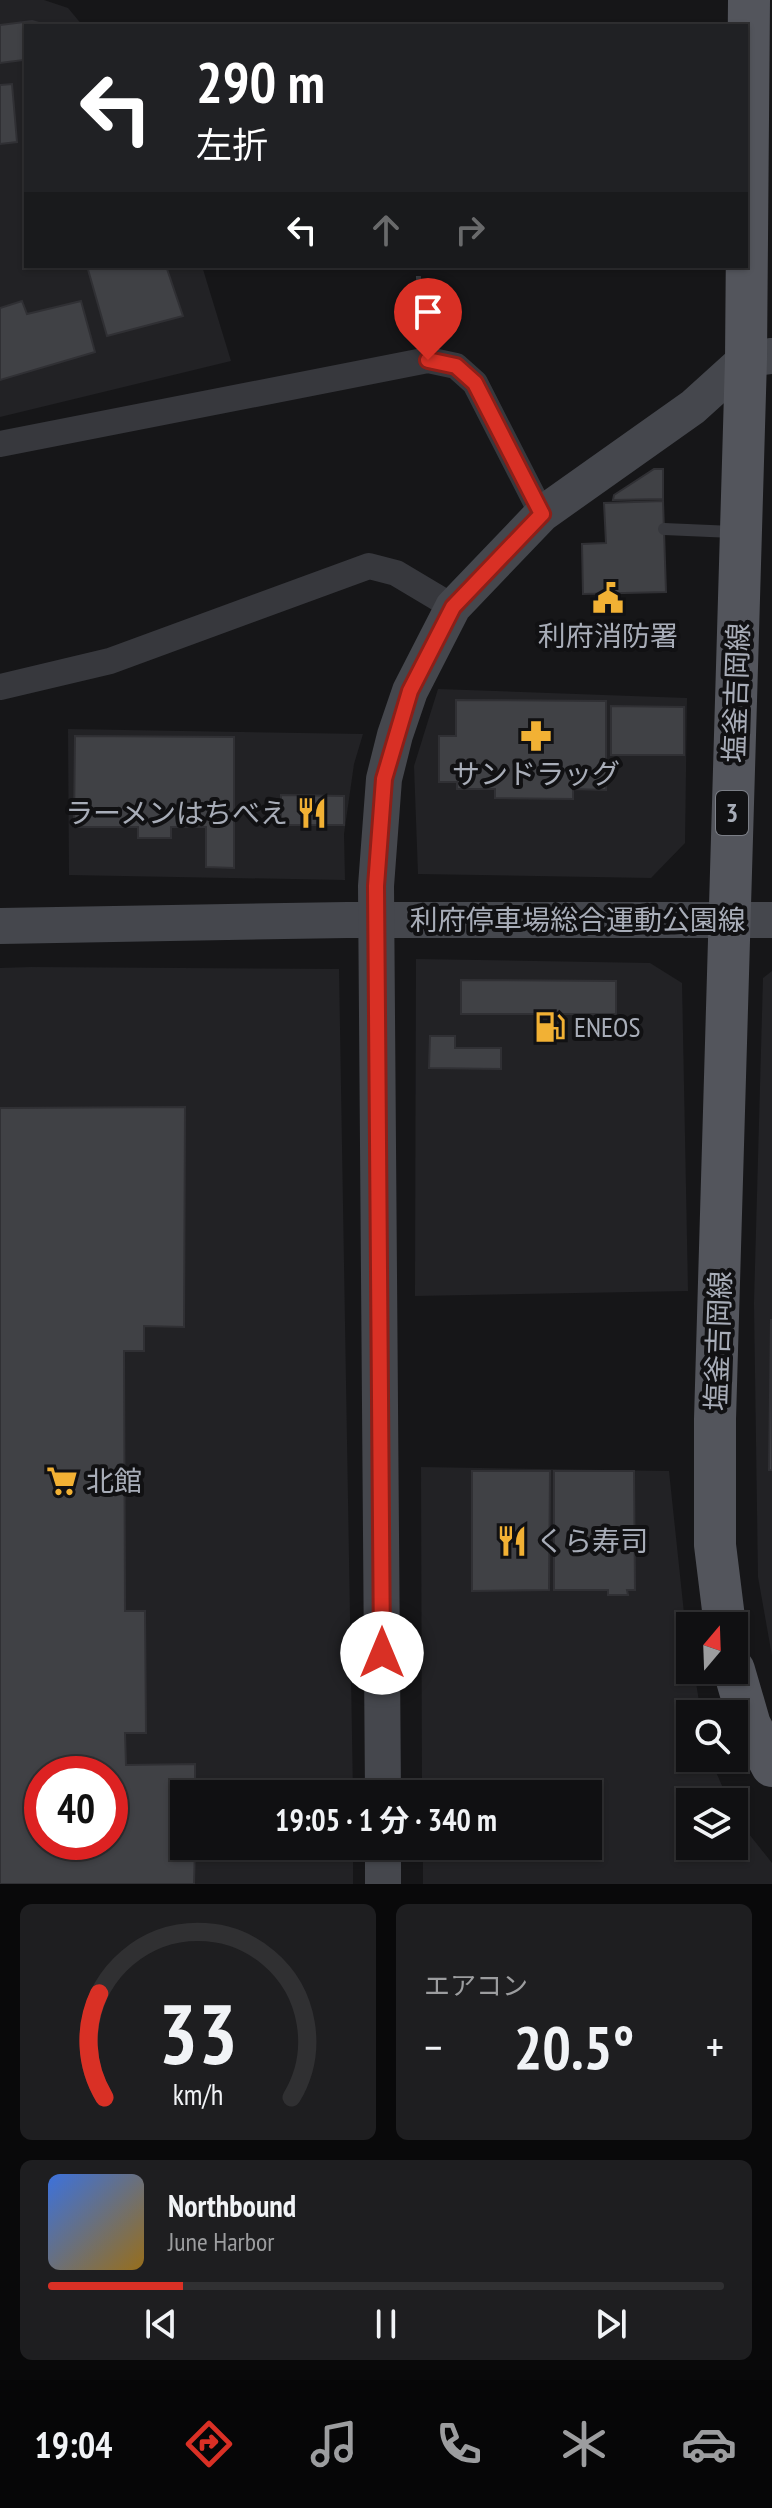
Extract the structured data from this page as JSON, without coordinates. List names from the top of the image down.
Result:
{
  "streets": {
    "main road": ["塩釜吉岡線", "3"],
    "street": ["利府停車場総合運動公園線"]
  },
  "crossings": [
    ["塩釜吉岡線", "利府停車場総合運動公園線"]
  ],
  "places": {
    "public building": ["利府消防署"],
    "pharmacy": ["サンドラッグ"],
    "restaurant": ["ラーメンはちべえ", "くら寿司"],
    "fuel station": ["ENEOS"],
    "supermarket": ["北館"]
  },
  "north": "top",
  "page": {
    "turn": ["290 m", "左折"],
    "limit": "40",
    "trip": "19:05 · 1 分 · 340 m",
    "tile": "エアコン",
    "heat": ["−", "20.5°", "+"],
    "song": ["Northbound", "June Harbor"],
    "tabs": "19:04",
    "gauge": ["33", "km/h"]
  }
}
